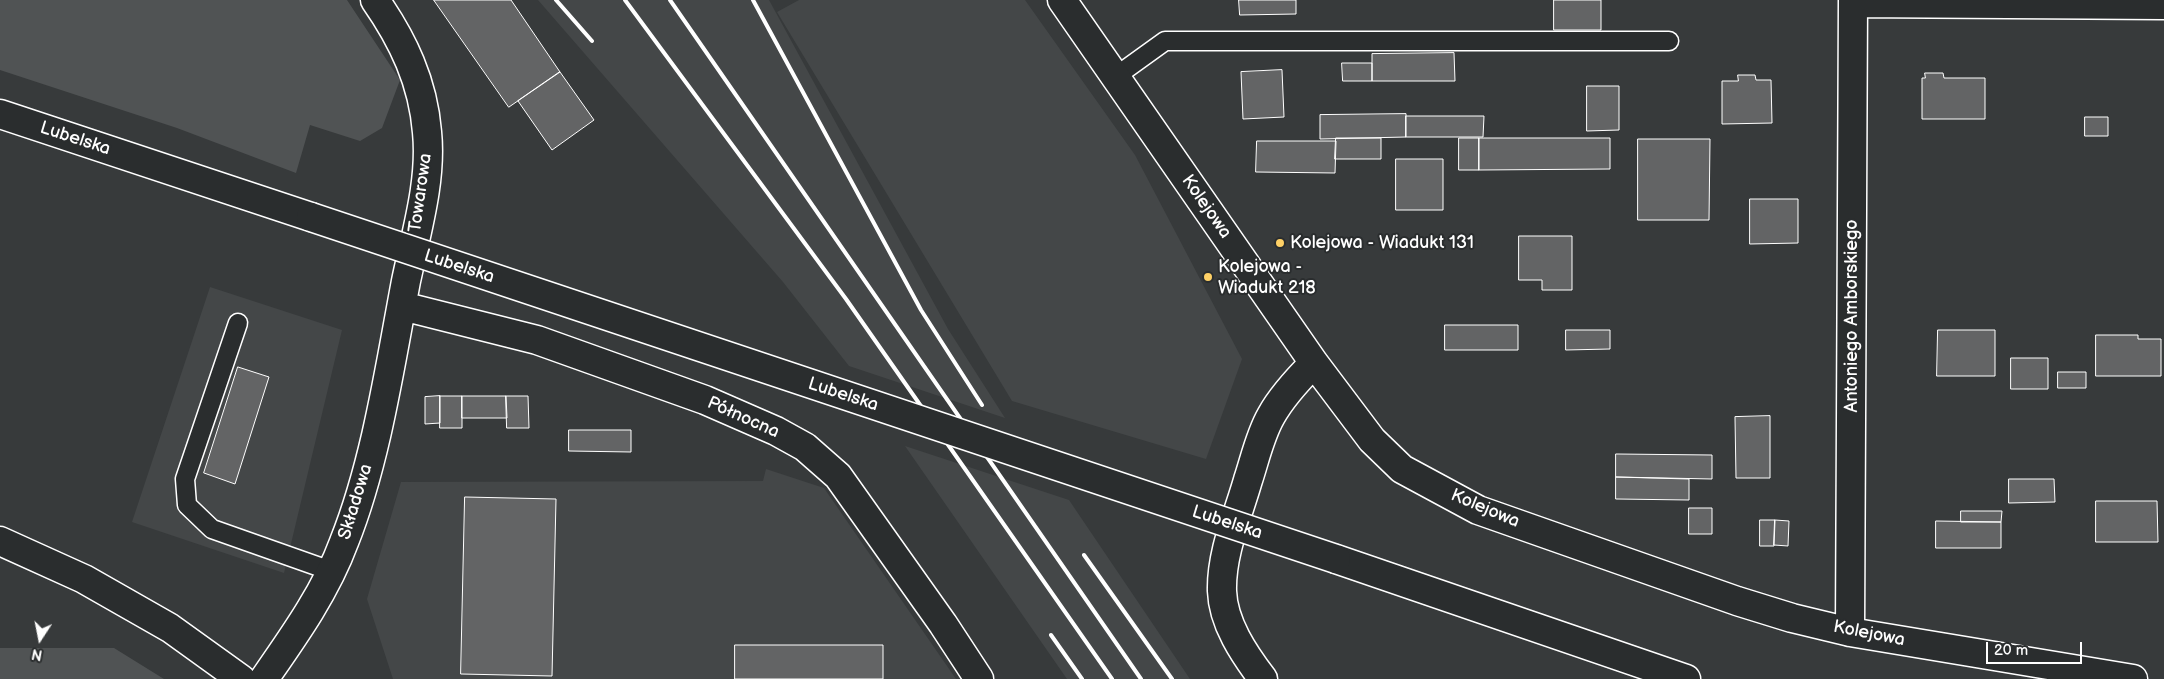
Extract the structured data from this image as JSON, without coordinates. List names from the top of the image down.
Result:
{
  "streets": {
    "street": [
      "Lubelska",
      "Towarowa",
      "Kolejowa",
      "Antoniego Amborskiego",
      "Północna",
      "Składowa"
    ]
  },
  "crossings": [
    ["Towarowa", "Północna"],
    ["Towarowa", "Składowa"],
    ["Kolejowa", "Antoniego Amborskiego"],
    ["Północna", "Składowa"]
  ],
  "places": ["Kolejowa - Wiadukt 131", "Kolejowa - Wiadukt 218"],
  "scale_bar": "20 m",
  "north": "bottom"
}
